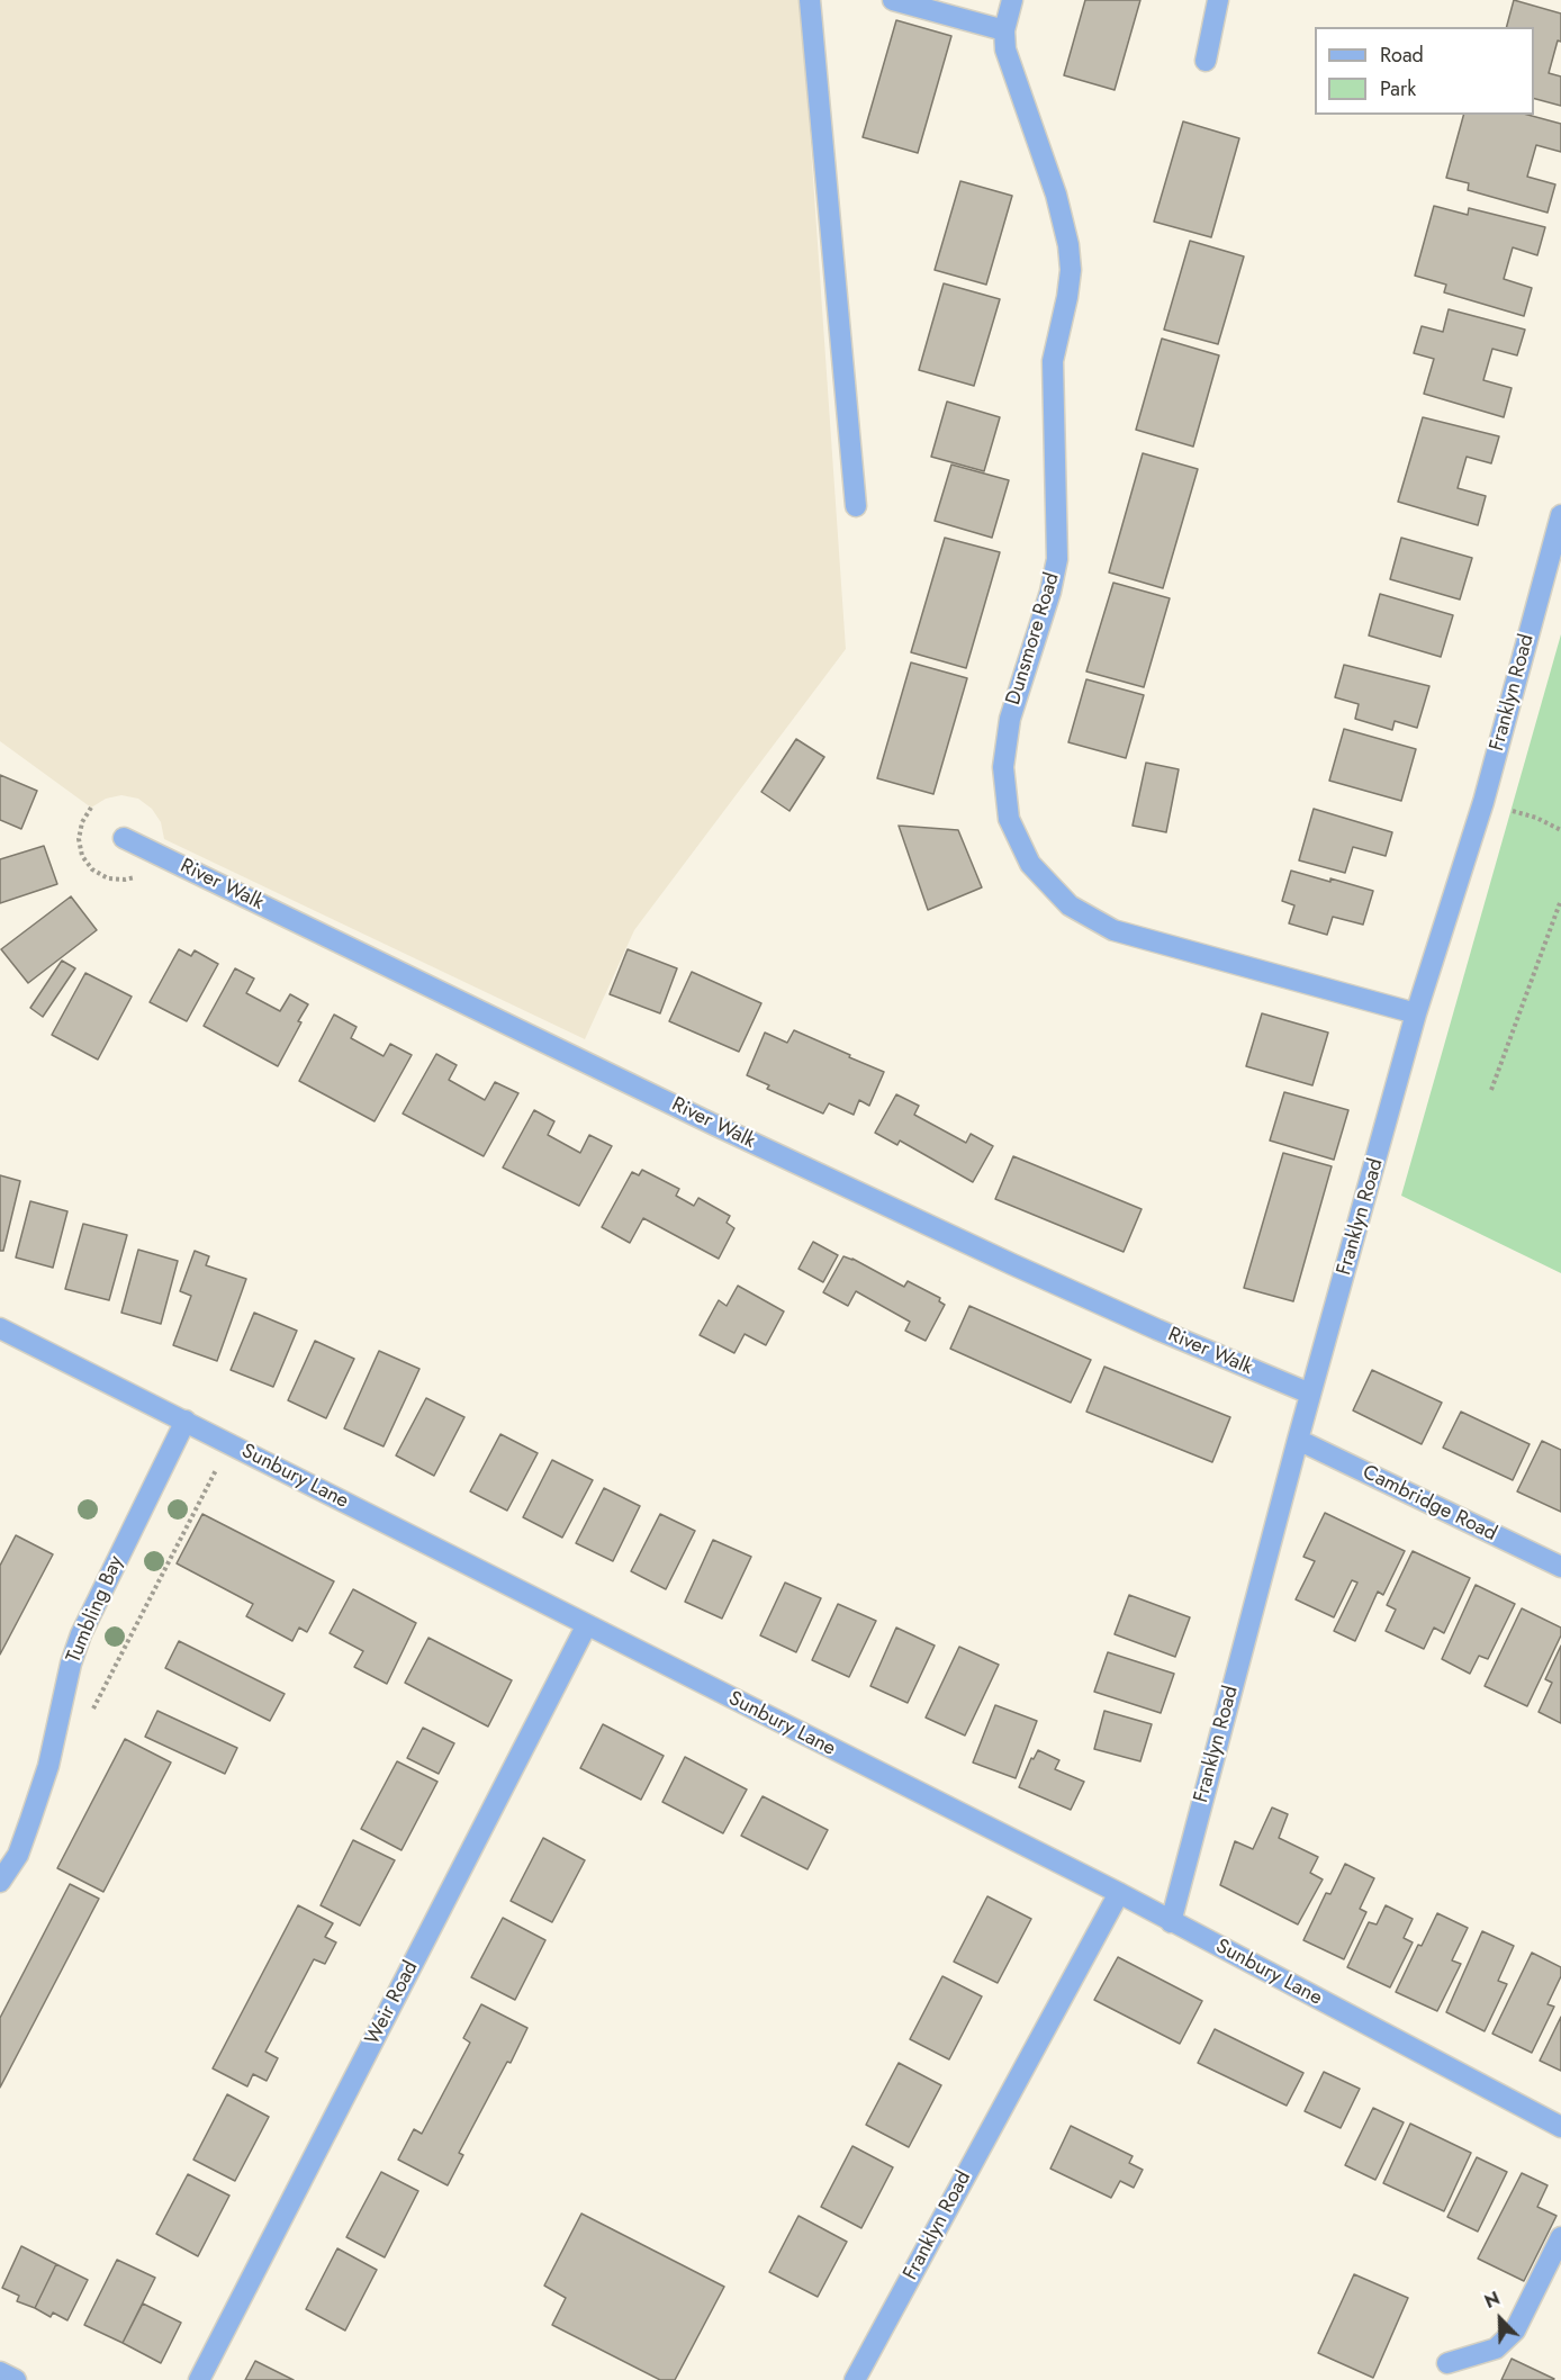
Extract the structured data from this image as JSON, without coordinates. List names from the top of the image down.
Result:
{
  "streets": {
    "street": [
      "Dunsmore Road",
      "Franklyn Road",
      "River Walk",
      "Sunbury Lane",
      "Cambridge Road",
      "Tumbling Bay",
      "Weir Road"
    ]
  },
  "crossings": [
    ["Dunsmore Road", "Franklyn Road"],
    ["Franklyn Road", "River Walk"],
    ["Franklyn Road", "Sunbury Lane"],
    ["Franklyn Road", "Cambridge Road"],
    ["Sunbury Lane", "Tumbling Bay"],
    ["Sunbury Lane", "Weir Road"]
  ],
  "legend": ["Road", "Park"],
  "north": "top left"
}
